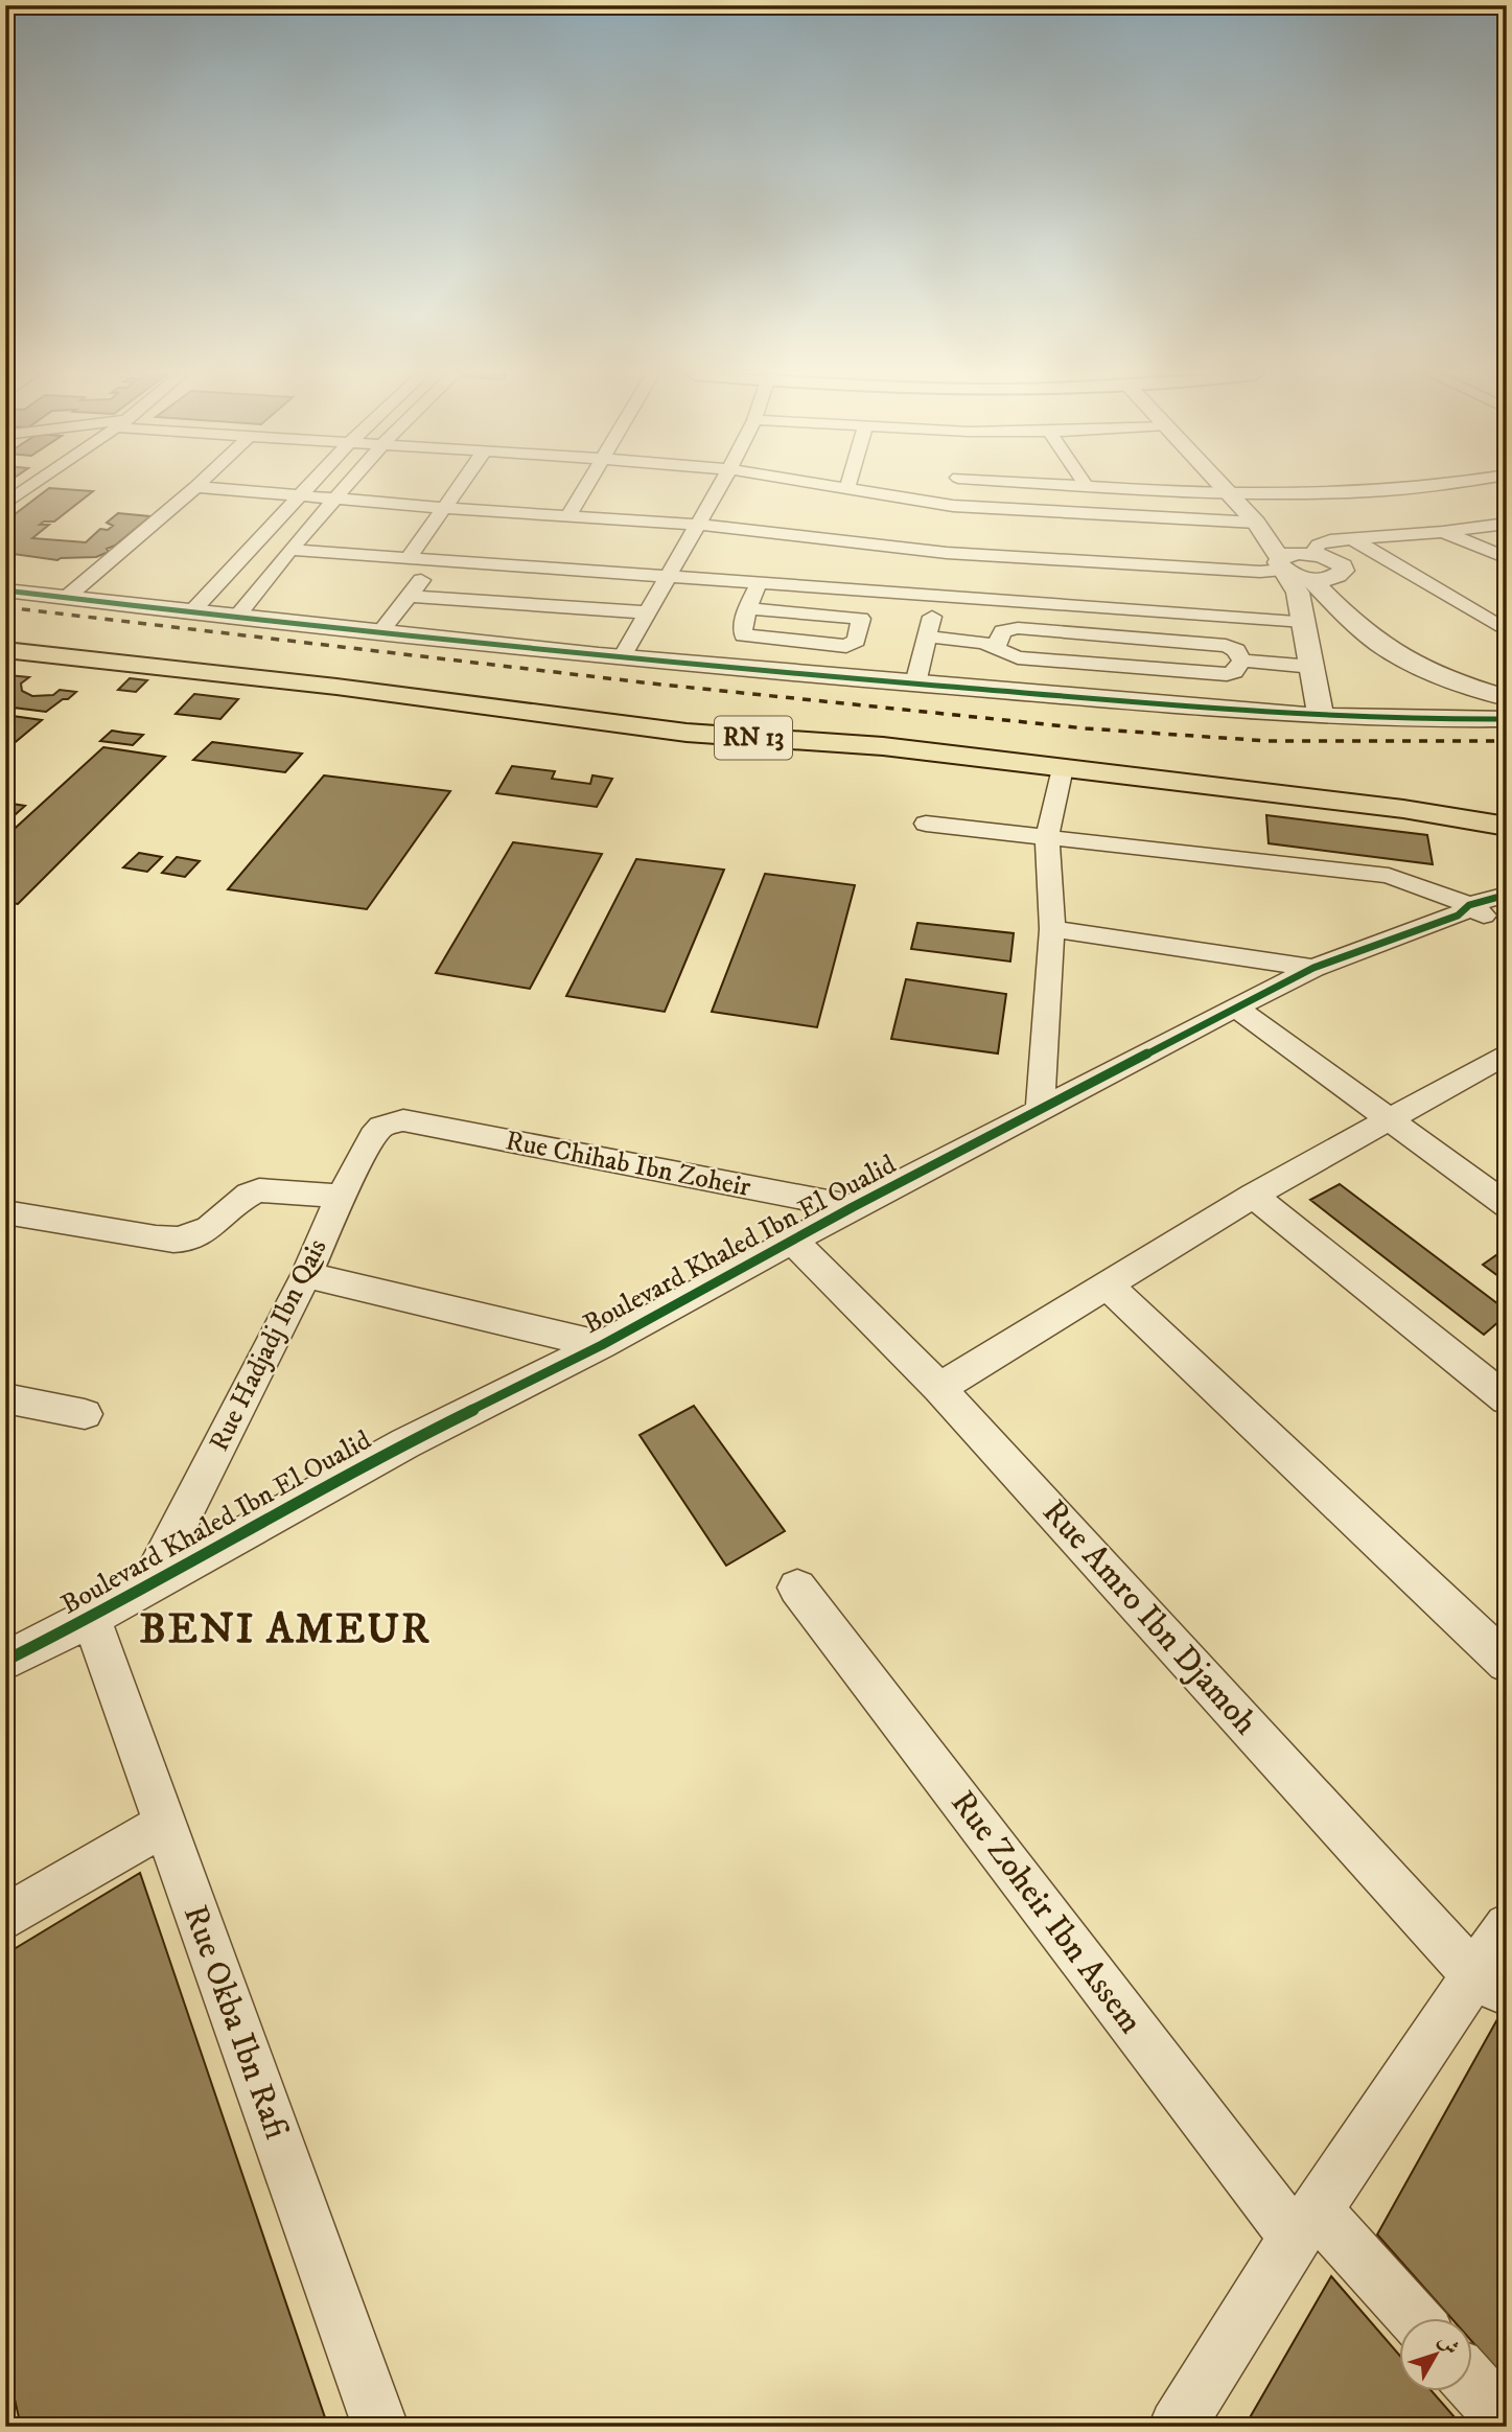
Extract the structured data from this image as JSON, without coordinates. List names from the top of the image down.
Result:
{
  "streets": {
    "main road": ["RN 13"],
    "street": [
      "Rue Chihab Ibn Zoheir",
      "Boulevard Khaled Ibn El Oualid",
      "Rue Hadjadj Ibn Qais",
      "Rue Amro Ibn Djamoh",
      "Rue Zoheir Ibn Assem",
      "Rue Okba Ibn Rafi"
    ]
  },
  "crossings": [
    ["Rue Chihab Ibn Zoheir", "Boulevard Khaled Ibn El Oualid"],
    ["Rue Chihab Ibn Zoheir", "Rue Hadjadj Ibn Qais"],
    ["Boulevard Khaled Ibn El Oualid", "Rue Hadjadj Ibn Qais"],
    ["Boulevard Khaled Ibn El Oualid", "Rue Amro Ibn Djamoh"],
    ["Boulevard Khaled Ibn El Oualid", "Rue Okba Ibn Rafi"]
  ],
  "districts": ["BENI AMEUR"],
  "north": "top right"
}
